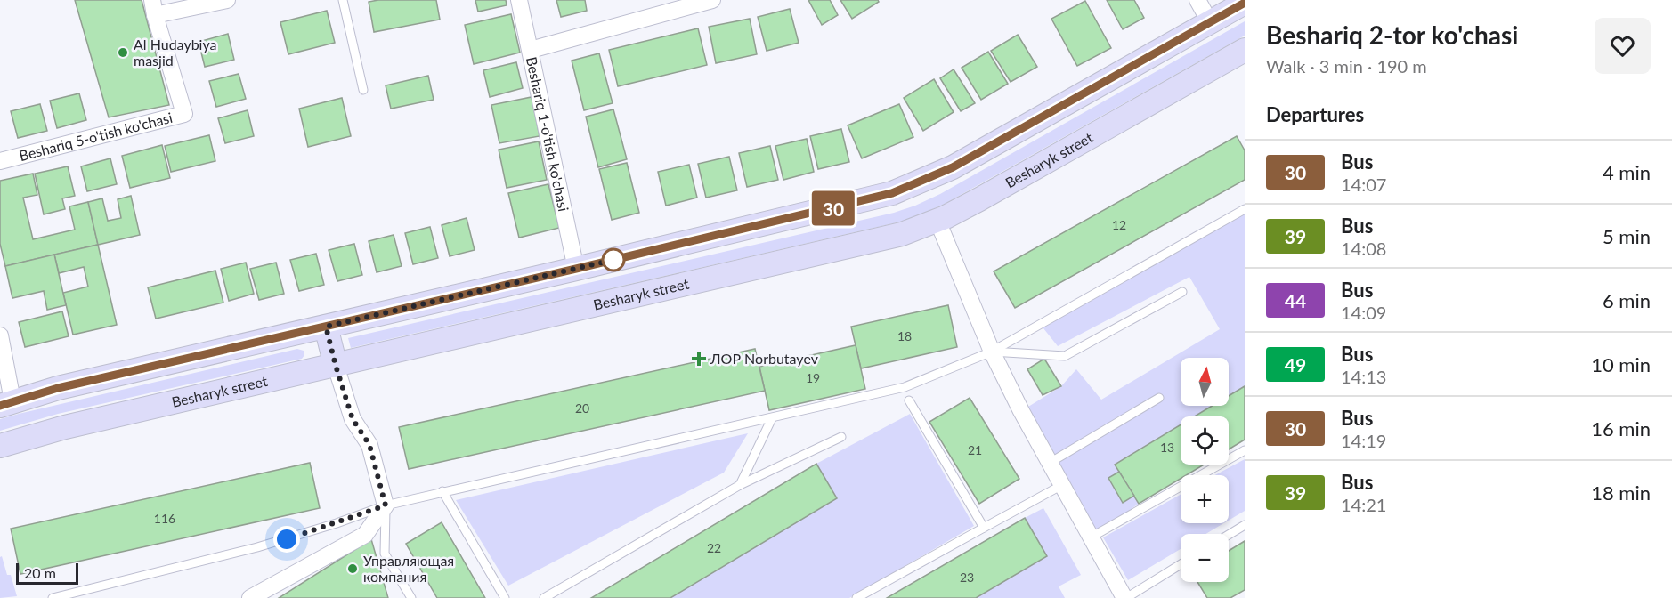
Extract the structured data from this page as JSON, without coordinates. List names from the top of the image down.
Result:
{
  "streets": {
    "main road": ["Besharyk street"],
    "street": ["Beshariq 1-o'tish ko'chasi", "Beshariq 5-o'tish ko'chasi"]
  },
  "places": {
    "other": ["Al Hudaybiya masjid", "Управляющая компания"],
    "health": ["ЛОР Norbutayev"]
  },
  "lines": ["bus line 30"],
  "house_numbers": [
    "12",
    "18",
    "19",
    "20",
    "13",
    "21",
    "116",
    "22",
    "23"
  ],
  "scale_bar": "20 m",
  "north": "top",
  "page": {
    "on_map": "30",
    "heading": [
      ["Beshariq 2-tor ko'chasi", "Walk · 3 min · 190 m"],
      "Departures"
    ],
    "list": [
      {
        "mark": "30",
        "name": "Bus",
        "note": "14:07",
        "value": "4 min"
      },
      {
        "mark": "39",
        "name": "Bus",
        "note": "14:08",
        "value": "5 min"
      },
      {
        "mark": "44",
        "name": "Bus",
        "note": "14:09",
        "value": "6 min"
      },
      {
        "mark": "49",
        "name": "Bus",
        "note": "14:13",
        "value": "10 min"
      },
      {
        "mark": "30",
        "name": "Bus",
        "note": "14:19",
        "value": "16 min"
      },
      {
        "mark": "39",
        "name": "Bus",
        "note": "14:21",
        "value": "18 min"
      }
    ],
    "map_buttons": ["+", "−"],
    "scale": "20 m"
  }
}
